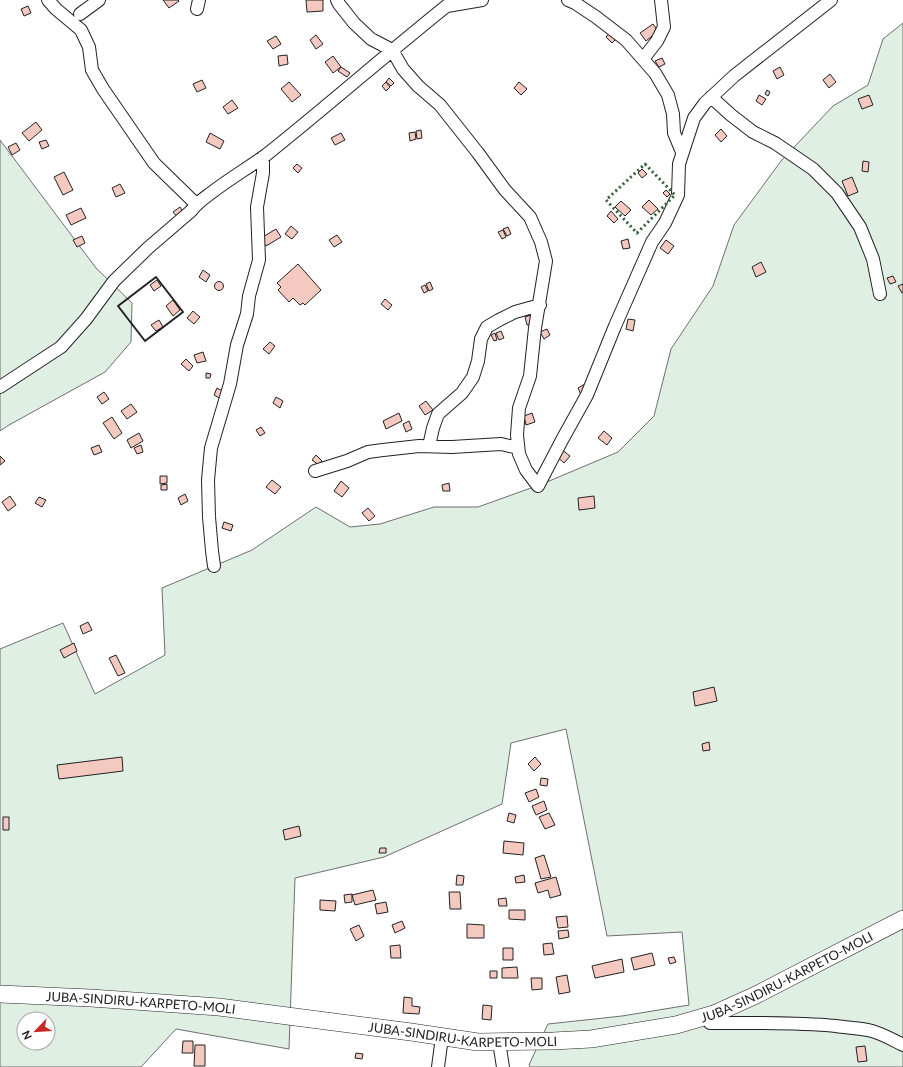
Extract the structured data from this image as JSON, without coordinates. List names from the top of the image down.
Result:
{
  "streets": {
    "main road": ["JUBA-SINDIRU-KARPETO-MOLI"]
  },
  "north": "bottom left"
}
